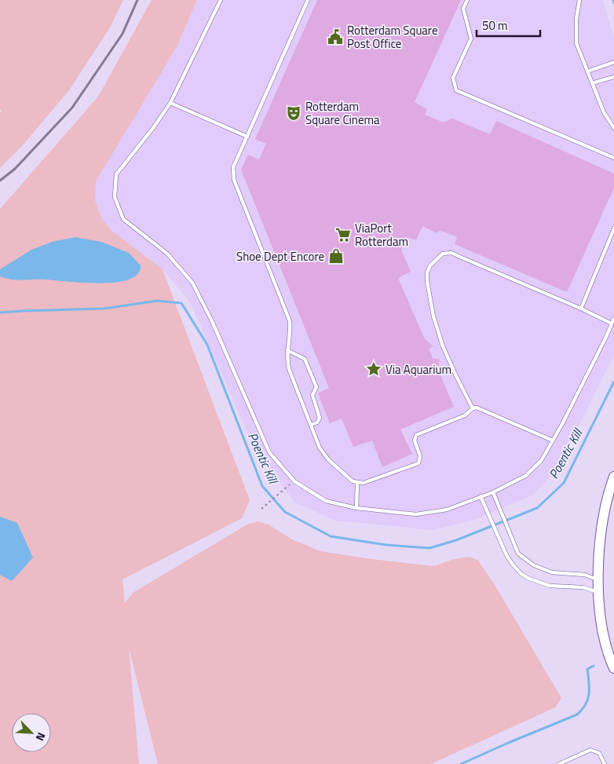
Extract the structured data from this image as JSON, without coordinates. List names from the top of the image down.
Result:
{
  "water": ["Poentic Kill"],
  "places": {
    "public building": ["Rotterdam Square Post Office"],
    "theatre": ["Rotterdam Square Cinema"],
    "supermarket": ["ViaPort Rotterdam"],
    "shop": ["Shoe Dept Encore"],
    "place": ["Via Aquarium"]
  },
  "scale_bar": "50 m",
  "north": "bottom right"
}
